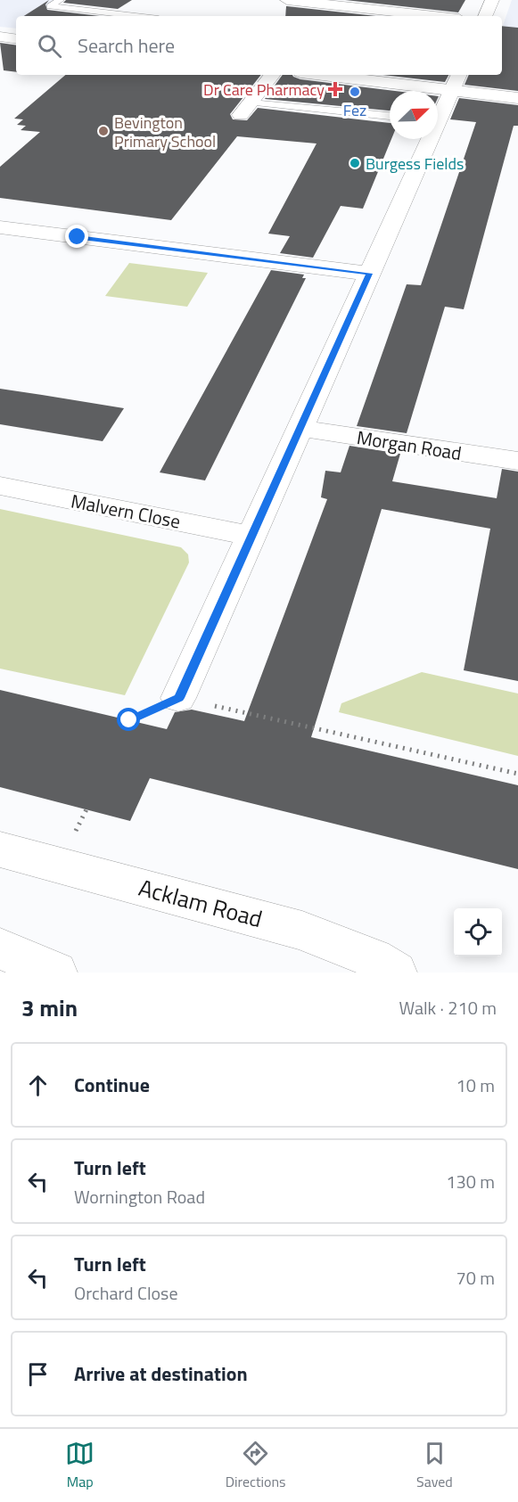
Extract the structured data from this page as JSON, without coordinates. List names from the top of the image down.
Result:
{
  "streets": {
    "main road": ["Morgan Road", "Malvern Close", "Acklam Road"]
  },
  "places": {
    "health": ["Dr Care Pharmacy"],
    "other": ["Fez", "Bevington Primary School", "Burgess Fields"]
  },
  "north": "top right",
  "page": {
    "search": "Search here",
    "heading": ["3 min", "Walk · 210 m"],
    "list": [
      ["Continue", "10 m"],
      ["Turn left", "Wornington Road", "130 m"],
      ["Turn left", "Orchard Close", "70 m"],
      "Arrive at destination"
    ],
    "nav": ["Map", "Directions", "Saved"]
  }
}
